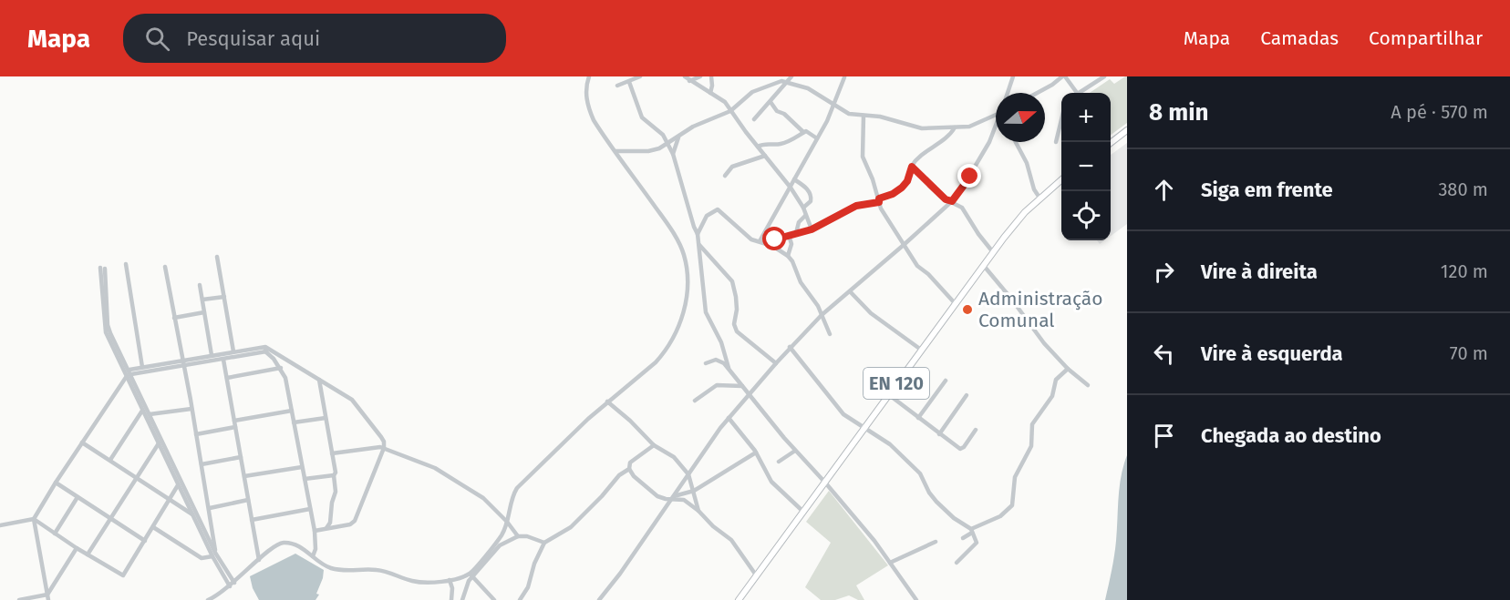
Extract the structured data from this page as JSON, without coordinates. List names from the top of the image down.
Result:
{
  "streets": {
    "main road": ["EN 120"]
  },
  "places": ["Administração Comunal"],
  "north": "right",
  "page": {
    "header": "Mapa",
    "search": "Pesquisar aqui",
    "nav": ["Mapa", "Camadas", "Compartilhar"],
    "heading": ["8 min", "A pé · 570 m"],
    "map_buttons": ["+", "−"],
    "list": [
      ["Siga em frente", "380 m"],
      ["Vire à direita", "120 m"],
      ["Vire à esquerda", "70 m"],
      "Chegada ao destino"
    ]
  }
}
